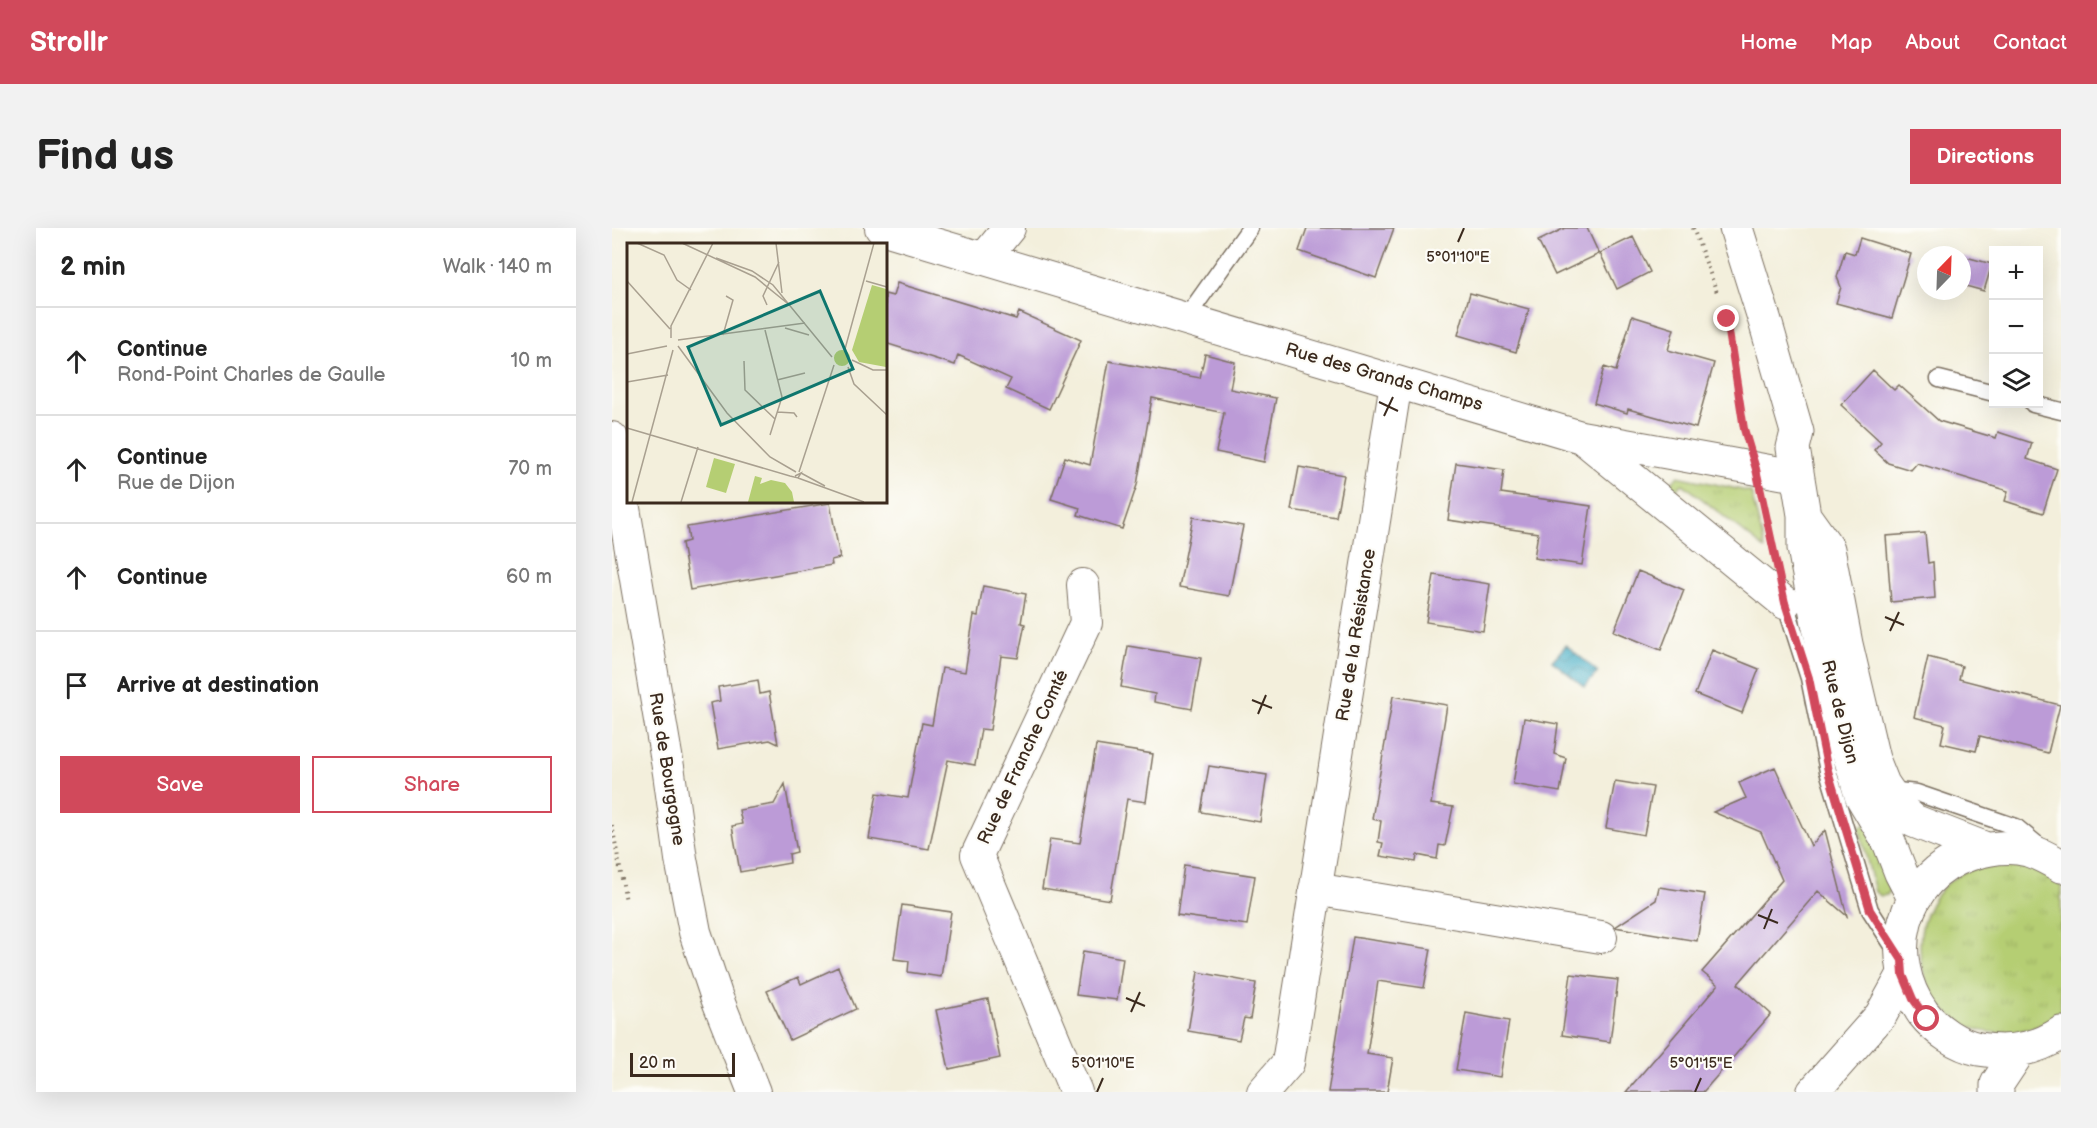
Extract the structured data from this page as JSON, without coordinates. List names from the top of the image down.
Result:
{
  "streets": {
    "street": [
      "Rue des Grands Champs",
      "Rue de la Résistance",
      "Rue de Dijon",
      "Rue de Franche Comté",
      "Rue de Bourgogne"
    ]
  },
  "crossings": [
    ["Rue des Grands Champs", "Rue de la Résistance"],
    ["Rue des Grands Champs", "Rue de Dijon"]
  ],
  "scale_bar": "20 m",
  "north": "top right",
  "page": {
    "header": "Strollr",
    "nav": [
      "Home",
      "Map",
      "About",
      "Contact"
    ],
    "buttons": [
      "Directions",
      ["Save", "Share"]
    ],
    "title": "Find us",
    "heading": ["2 min", "Walk · 140 m"],
    "map_buttons": ["+", "−"],
    "list": [
      ["Continue", "Rond-Point Charles de Gaulle", "10 m"],
      ["Continue", "Rue de Dijon", "70 m"],
      ["Continue", "60 m"],
      "Arrive at destination"
    ],
    "scale": "20 m"
  },
  "coordinates": ["5°01'10\"E", "5°01'15\"E"]
}
